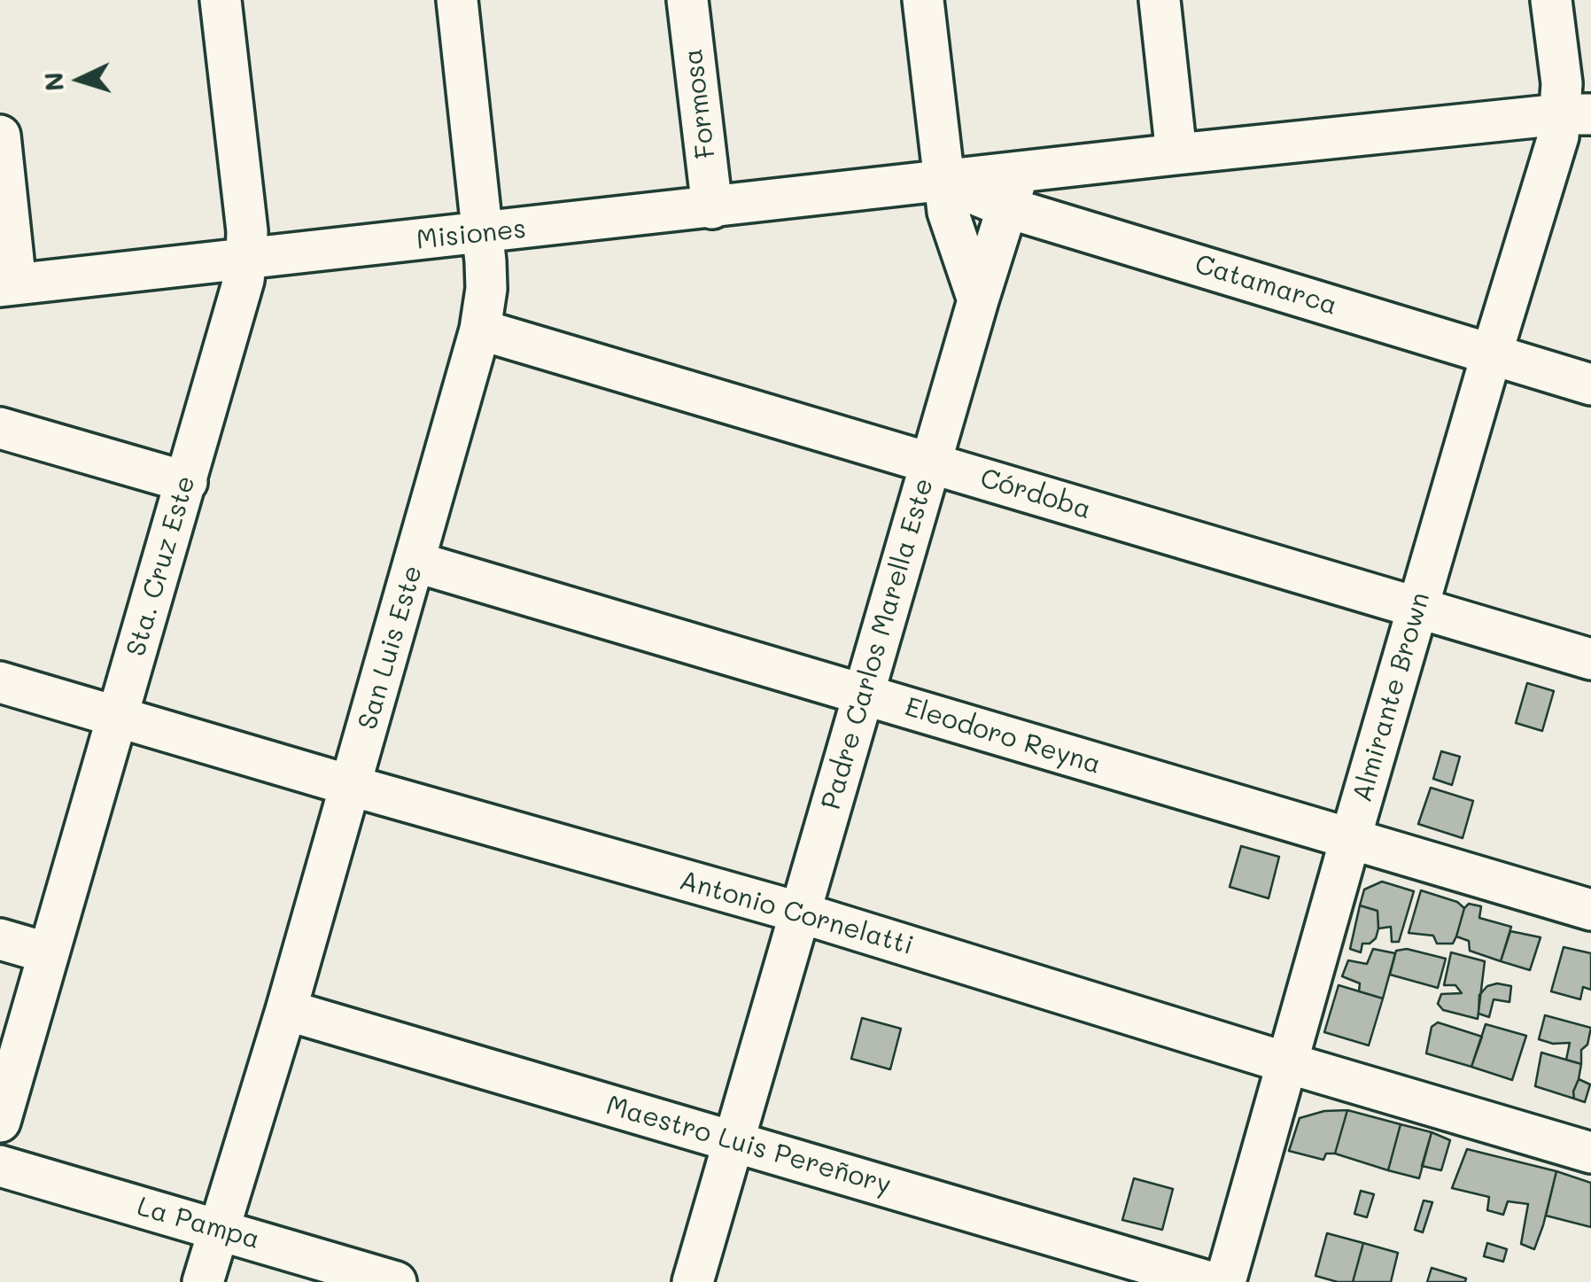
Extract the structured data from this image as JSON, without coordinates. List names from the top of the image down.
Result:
{
  "streets": {
    "street": [
      "Formosa",
      "Misiones",
      "Catamarca",
      "Córdoba",
      "Sta. Cruz Este",
      "Padre Carlos Marella Este",
      "San Luis Este",
      "Almirante Brown",
      "Eleodoro Reyna",
      "Antonio Cornelatti",
      "Maestro Luis Pereñory",
      "La Pampa"
    ]
  },
  "crossings": [
    ["Formosa", "Misiones"],
    ["Misiones", "Catamarca"],
    ["Misiones", "Sta. Cruz Este"],
    ["Misiones", "Padre Carlos Marella Este"],
    ["Misiones", "San Luis Este"],
    ["Misiones", "Almirante Brown"],
    ["Catamarca", "Padre Carlos Marella Este"],
    ["Catamarca", "Almirante Brown"],
    ["Córdoba", "Padre Carlos Marella Este"],
    ["Córdoba", "San Luis Este"],
    ["Córdoba", "Almirante Brown"],
    ["Sta. Cruz Este", "Antonio Cornelatti"],
    ["Padre Carlos Marella Este", "Eleodoro Reyna"],
    ["Padre Carlos Marella Este", "Antonio Cornelatti"],
    ["Padre Carlos Marella Este", "Maestro Luis Pereñory"],
    ["San Luis Este", "Eleodoro Reyna"],
    ["San Luis Este", "Antonio Cornelatti"],
    ["San Luis Este", "Maestro Luis Pereñory"],
    ["San Luis Este", "La Pampa"],
    ["Almirante Brown", "Eleodoro Reyna"],
    ["Almirante Brown", "Antonio Cornelatti"]
  ],
  "north": "left"
}
